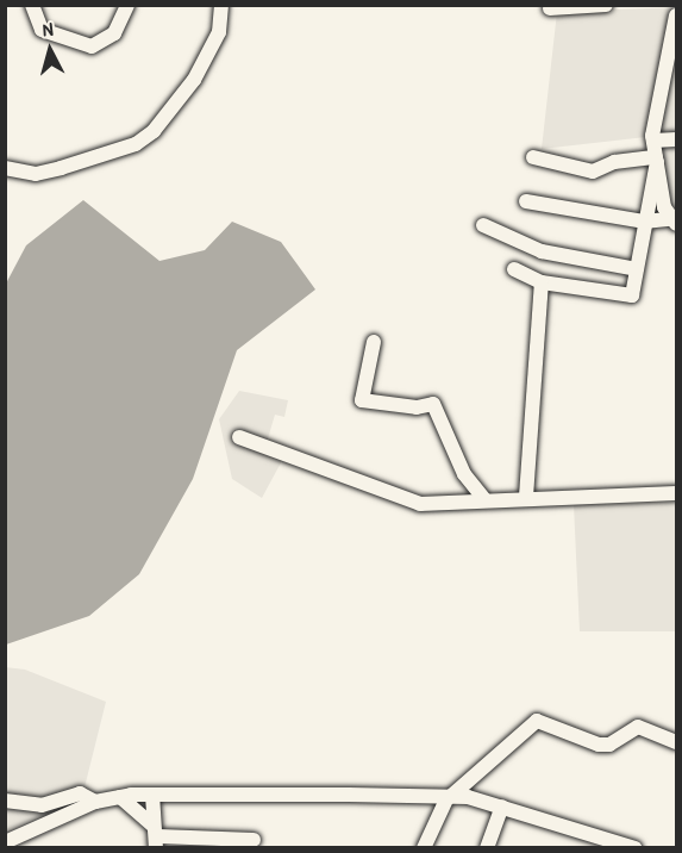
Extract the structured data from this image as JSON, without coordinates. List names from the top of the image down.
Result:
{
  "north": "top"
}
